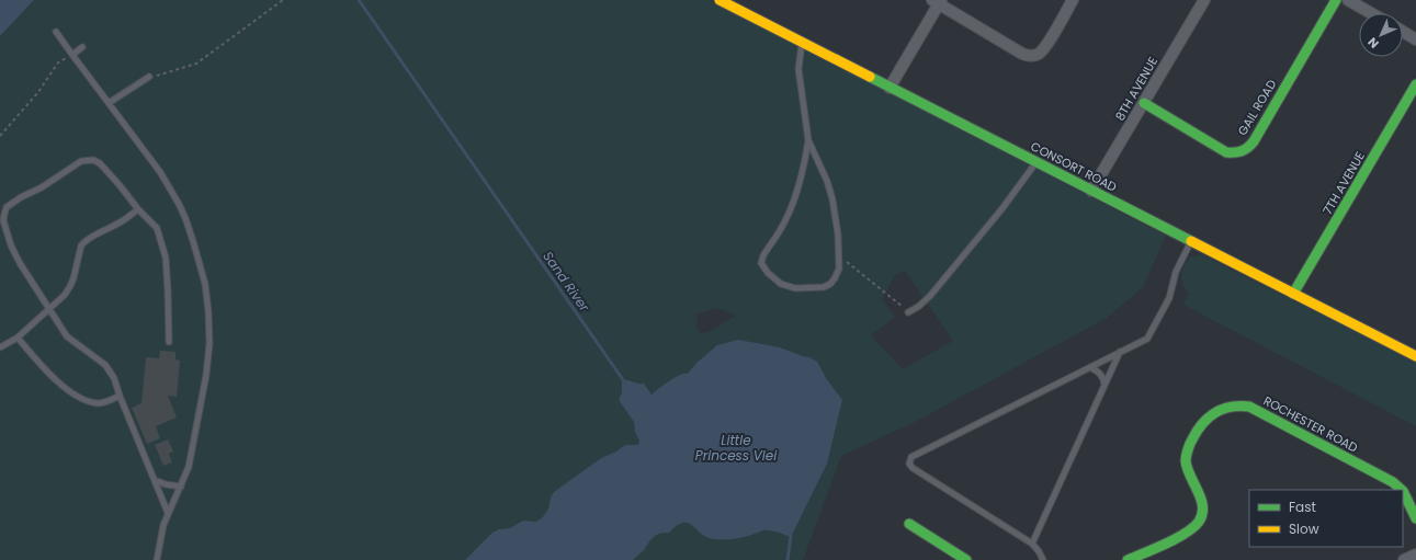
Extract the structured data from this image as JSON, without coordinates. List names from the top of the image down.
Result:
{
  "streets": {
    "street": [
      "8TH AVENUE",
      "GAIL ROAD",
      "CONSORT ROAD",
      "7TH AVENUE",
      "ROCHESTER ROAD"
    ]
  },
  "crossings": [
    ["8TH AVENUE", "GAIL ROAD"],
    ["8TH AVENUE", "CONSORT ROAD"],
    ["CONSORT ROAD", "7TH AVENUE"]
  ],
  "water": ["Sand River", "Little Princess Vlei"],
  "legend": ["Fast", "Slow"],
  "north": "bottom left"
}
